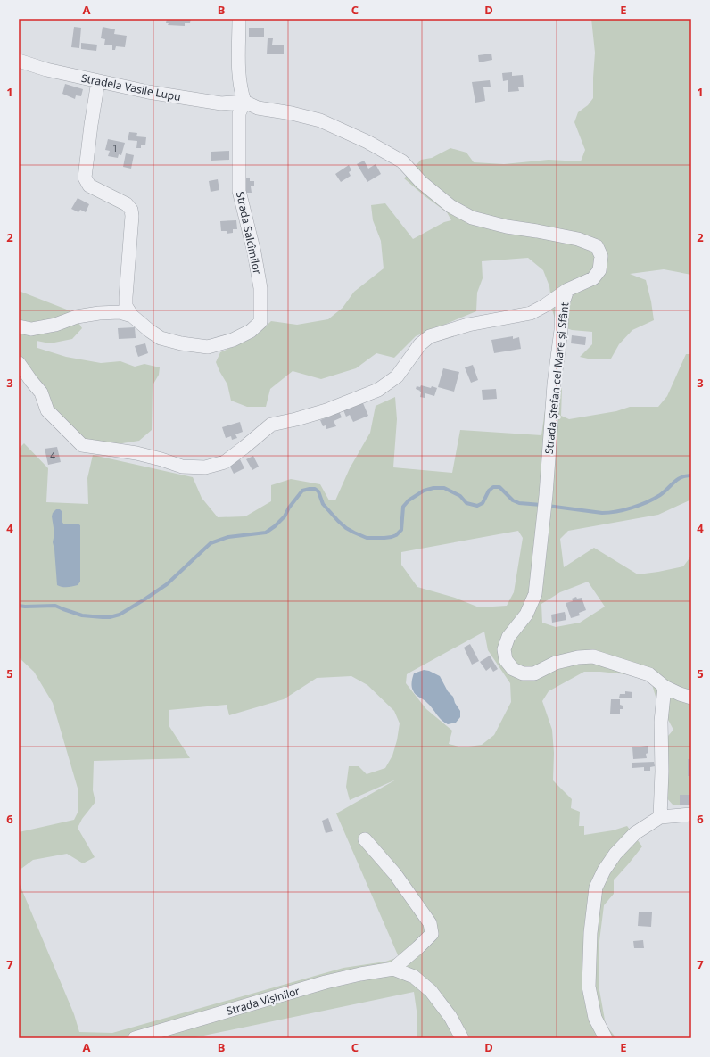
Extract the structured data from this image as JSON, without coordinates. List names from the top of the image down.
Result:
{
  "streets": {
    "street": [
      "Stradela Vasile Lupu",
      "Strada Salcîmilor",
      "Strada Ștefan cel Mare și Sfânt",
      "Strada Vișinilor"
    ]
  },
  "crossings": [
    ["Stradela Vasile Lupu", "Strada Salcîmilor"],
    ["Stradela Vasile Lupu", "Strada Ștefan cel Mare și Sfânt"],
    ["Strada Salcîmilor", "Strada Ștefan cel Mare și Sfânt"]
  ],
  "house_numbers": ["1", "4"],
  "grid": {
    "columns": [
      "A",
      "B",
      "C",
      "D",
      "E"
    ],
    "rows": [
      "1",
      "2",
      "3",
      "4",
      "5",
      "6",
      "7"
    ]
  }
}
